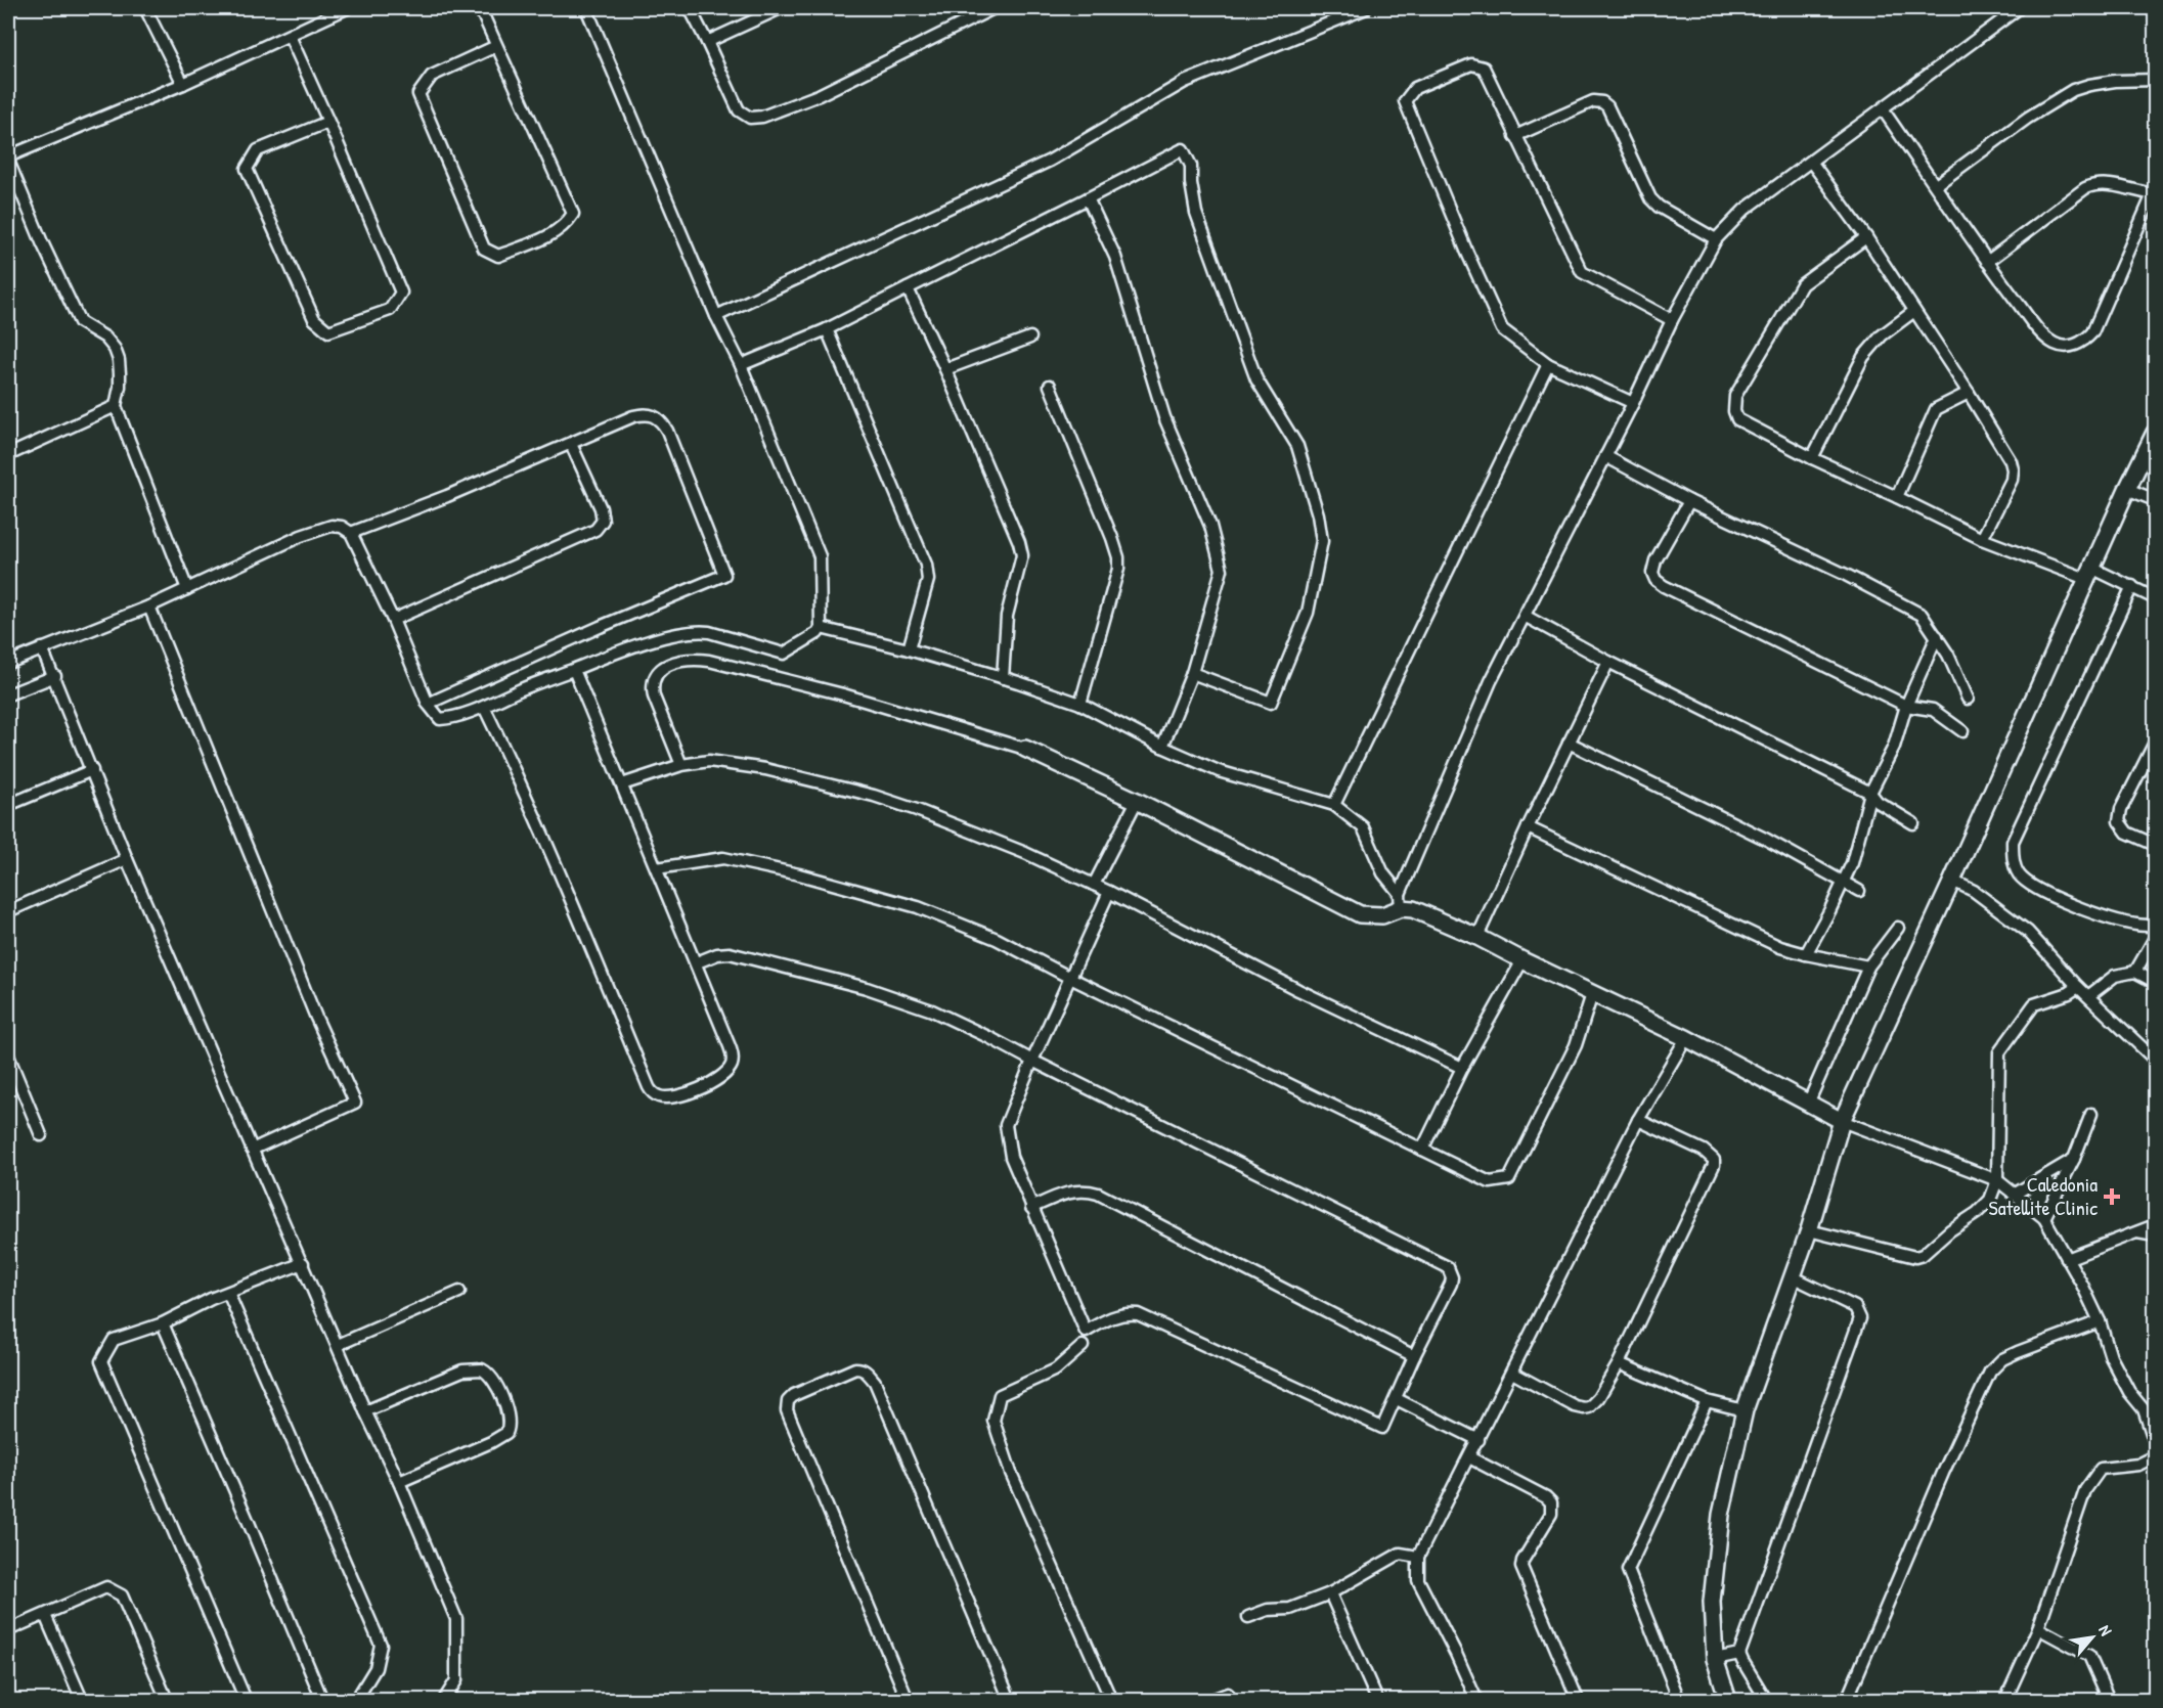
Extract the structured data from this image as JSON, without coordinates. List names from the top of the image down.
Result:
{
  "places": {
    "health": ["Caledonia Satellite Clinic"]
  },
  "north": "top right"
}
